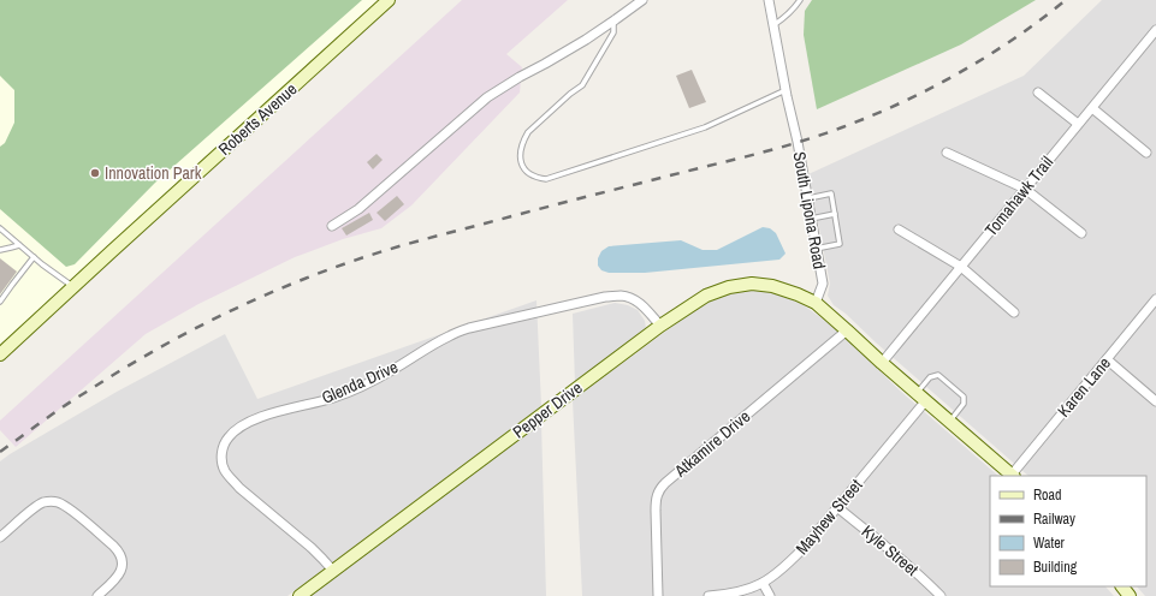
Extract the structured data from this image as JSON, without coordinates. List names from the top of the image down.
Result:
{
  "streets": {
    "street": [
      "Roberts Avenue",
      "Tomahawk Trail",
      "South Lipona Road",
      "Glenda Drive",
      "Karen Lane",
      "Pepper Drive",
      "Atkamire Drive",
      "Mayhew Street",
      "Kyle Street"
    ]
  },
  "crossings": [
    ["South Lipona Road", "Pepper Drive"],
    ["Glenda Drive", "Pepper Drive"],
    ["Mayhew Street", "Kyle Street"]
  ],
  "places": ["Innovation Park"],
  "legend": [
    "Road",
    "Railway",
    "Water",
    "Building"
  ]
}
